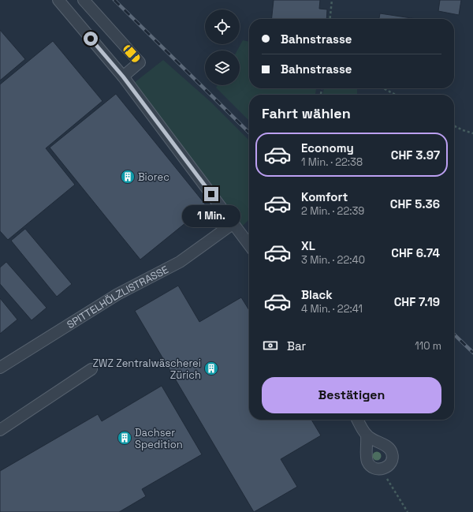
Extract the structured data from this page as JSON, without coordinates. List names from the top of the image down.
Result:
{
  "streets": {
    "street": ["SPITTELHÖLZLISTRASSE"]
  },
  "places": {
    "building": ["Biorec", "ZWZ Zentralwäscherei Zürich", "Dachser Spedition"]
  },
  "page": {
    "banner": ["Bahnstrasse", "Bahnstrasse"],
    "heading": "Fahrt wählen",
    "list": [
      {
        "name": "Economy",
        "note": "1 Min. · 22:38",
        "value": "CHF 3.97"
      },
      {
        "name": "Komfort",
        "note": "2 Min. · 22:39",
        "value": "CHF 5.36"
      },
      {
        "name": "XL",
        "note": "3 Min. · 22:40",
        "value": "CHF 6.74"
      },
      {
        "name": "Black",
        "note": "4 Min. · 22:41",
        "value": "CHF 7.19"
      }
    ],
    "bubble": "1 Min.",
    "pay": ["Bar", "110 m"],
    "buttons": "Bestätigen"
  }
}
